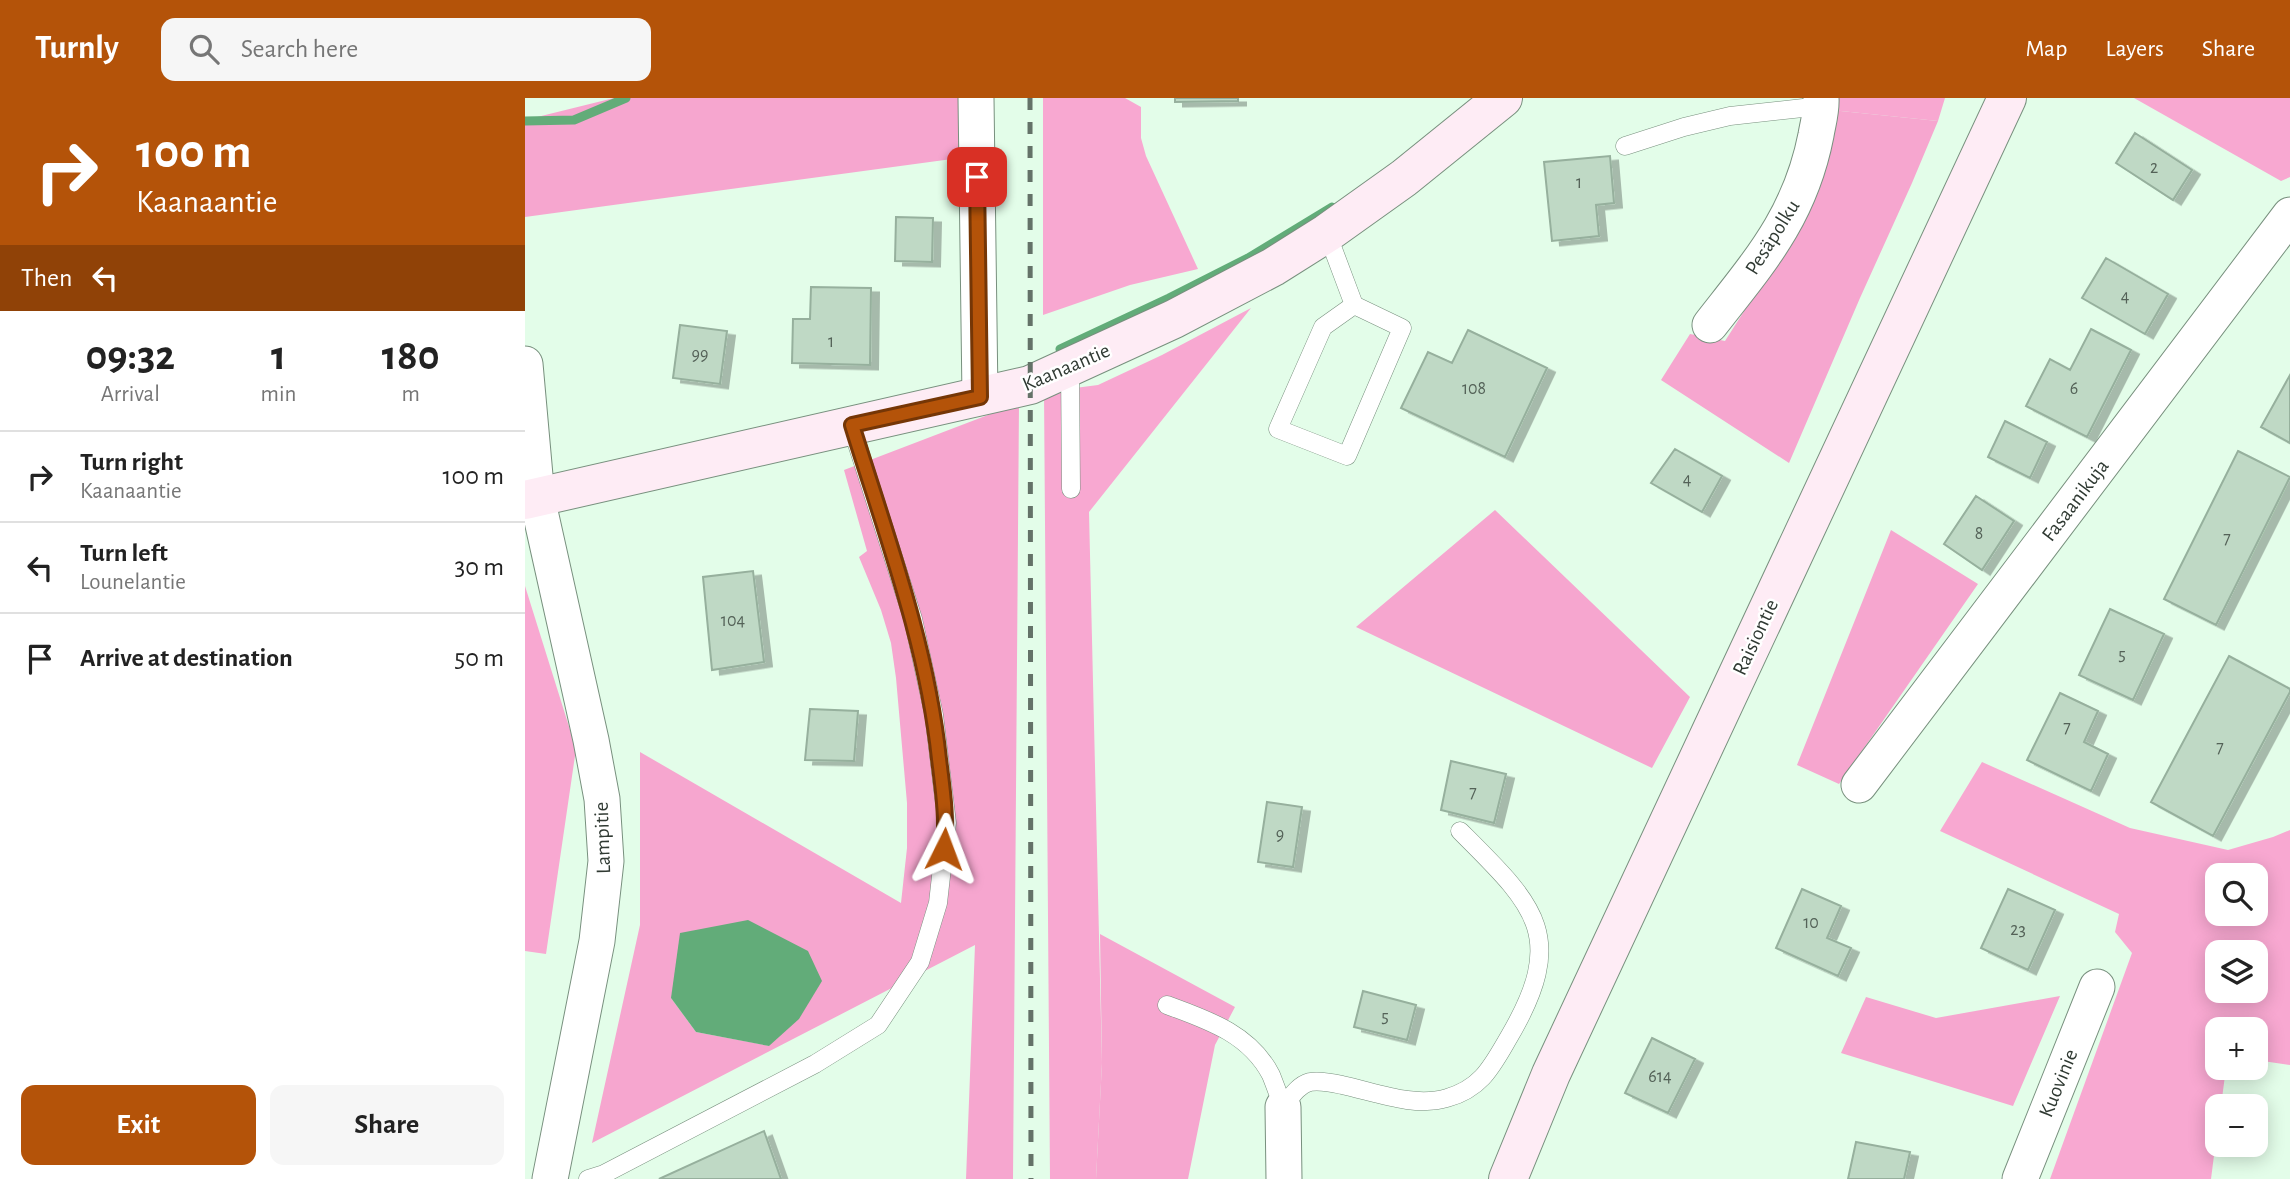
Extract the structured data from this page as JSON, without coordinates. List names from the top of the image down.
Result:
{
  "streets": {
    "main road": ["Kaanaantie", "Raisiontie"],
    "street": [
      "Pesäpolku",
      "Fasaanikuja",
      "Lampitie",
      "Kuovinie"
    ]
  },
  "crossings": [
    ["Kaanaantie", "Lampitie"]
  ],
  "house_numbers": [
    "2",
    "1",
    "4",
    "1",
    "99",
    "108",
    "6",
    "4",
    "8",
    "7",
    "104",
    "5",
    "7",
    "7",
    "7",
    "9",
    "10",
    "23",
    "5",
    "614"
  ],
  "page": {
    "header": "Turnly",
    "search": "Search here",
    "nav": ["Map", "Layers", "Share"],
    "turn": ["100 m", "Kaanaantie"],
    "then": "Then",
    "eta": [
      "09:32",
      "Arrival",
      "1",
      "min",
      "180",
      "m"
    ],
    "list": [
      {
        "name": "Turn right",
        "note": "Kaanaantie",
        "value": "100 m"
      },
      {
        "name": "Turn left",
        "note": "Lounelantie",
        "value": "30 m"
      },
      {
        "name": "Arrive at destination",
        "value": "50 m"
      }
    ],
    "map_buttons": ["+", "−"],
    "buttons": ["Exit", "Share"]
  }
}
